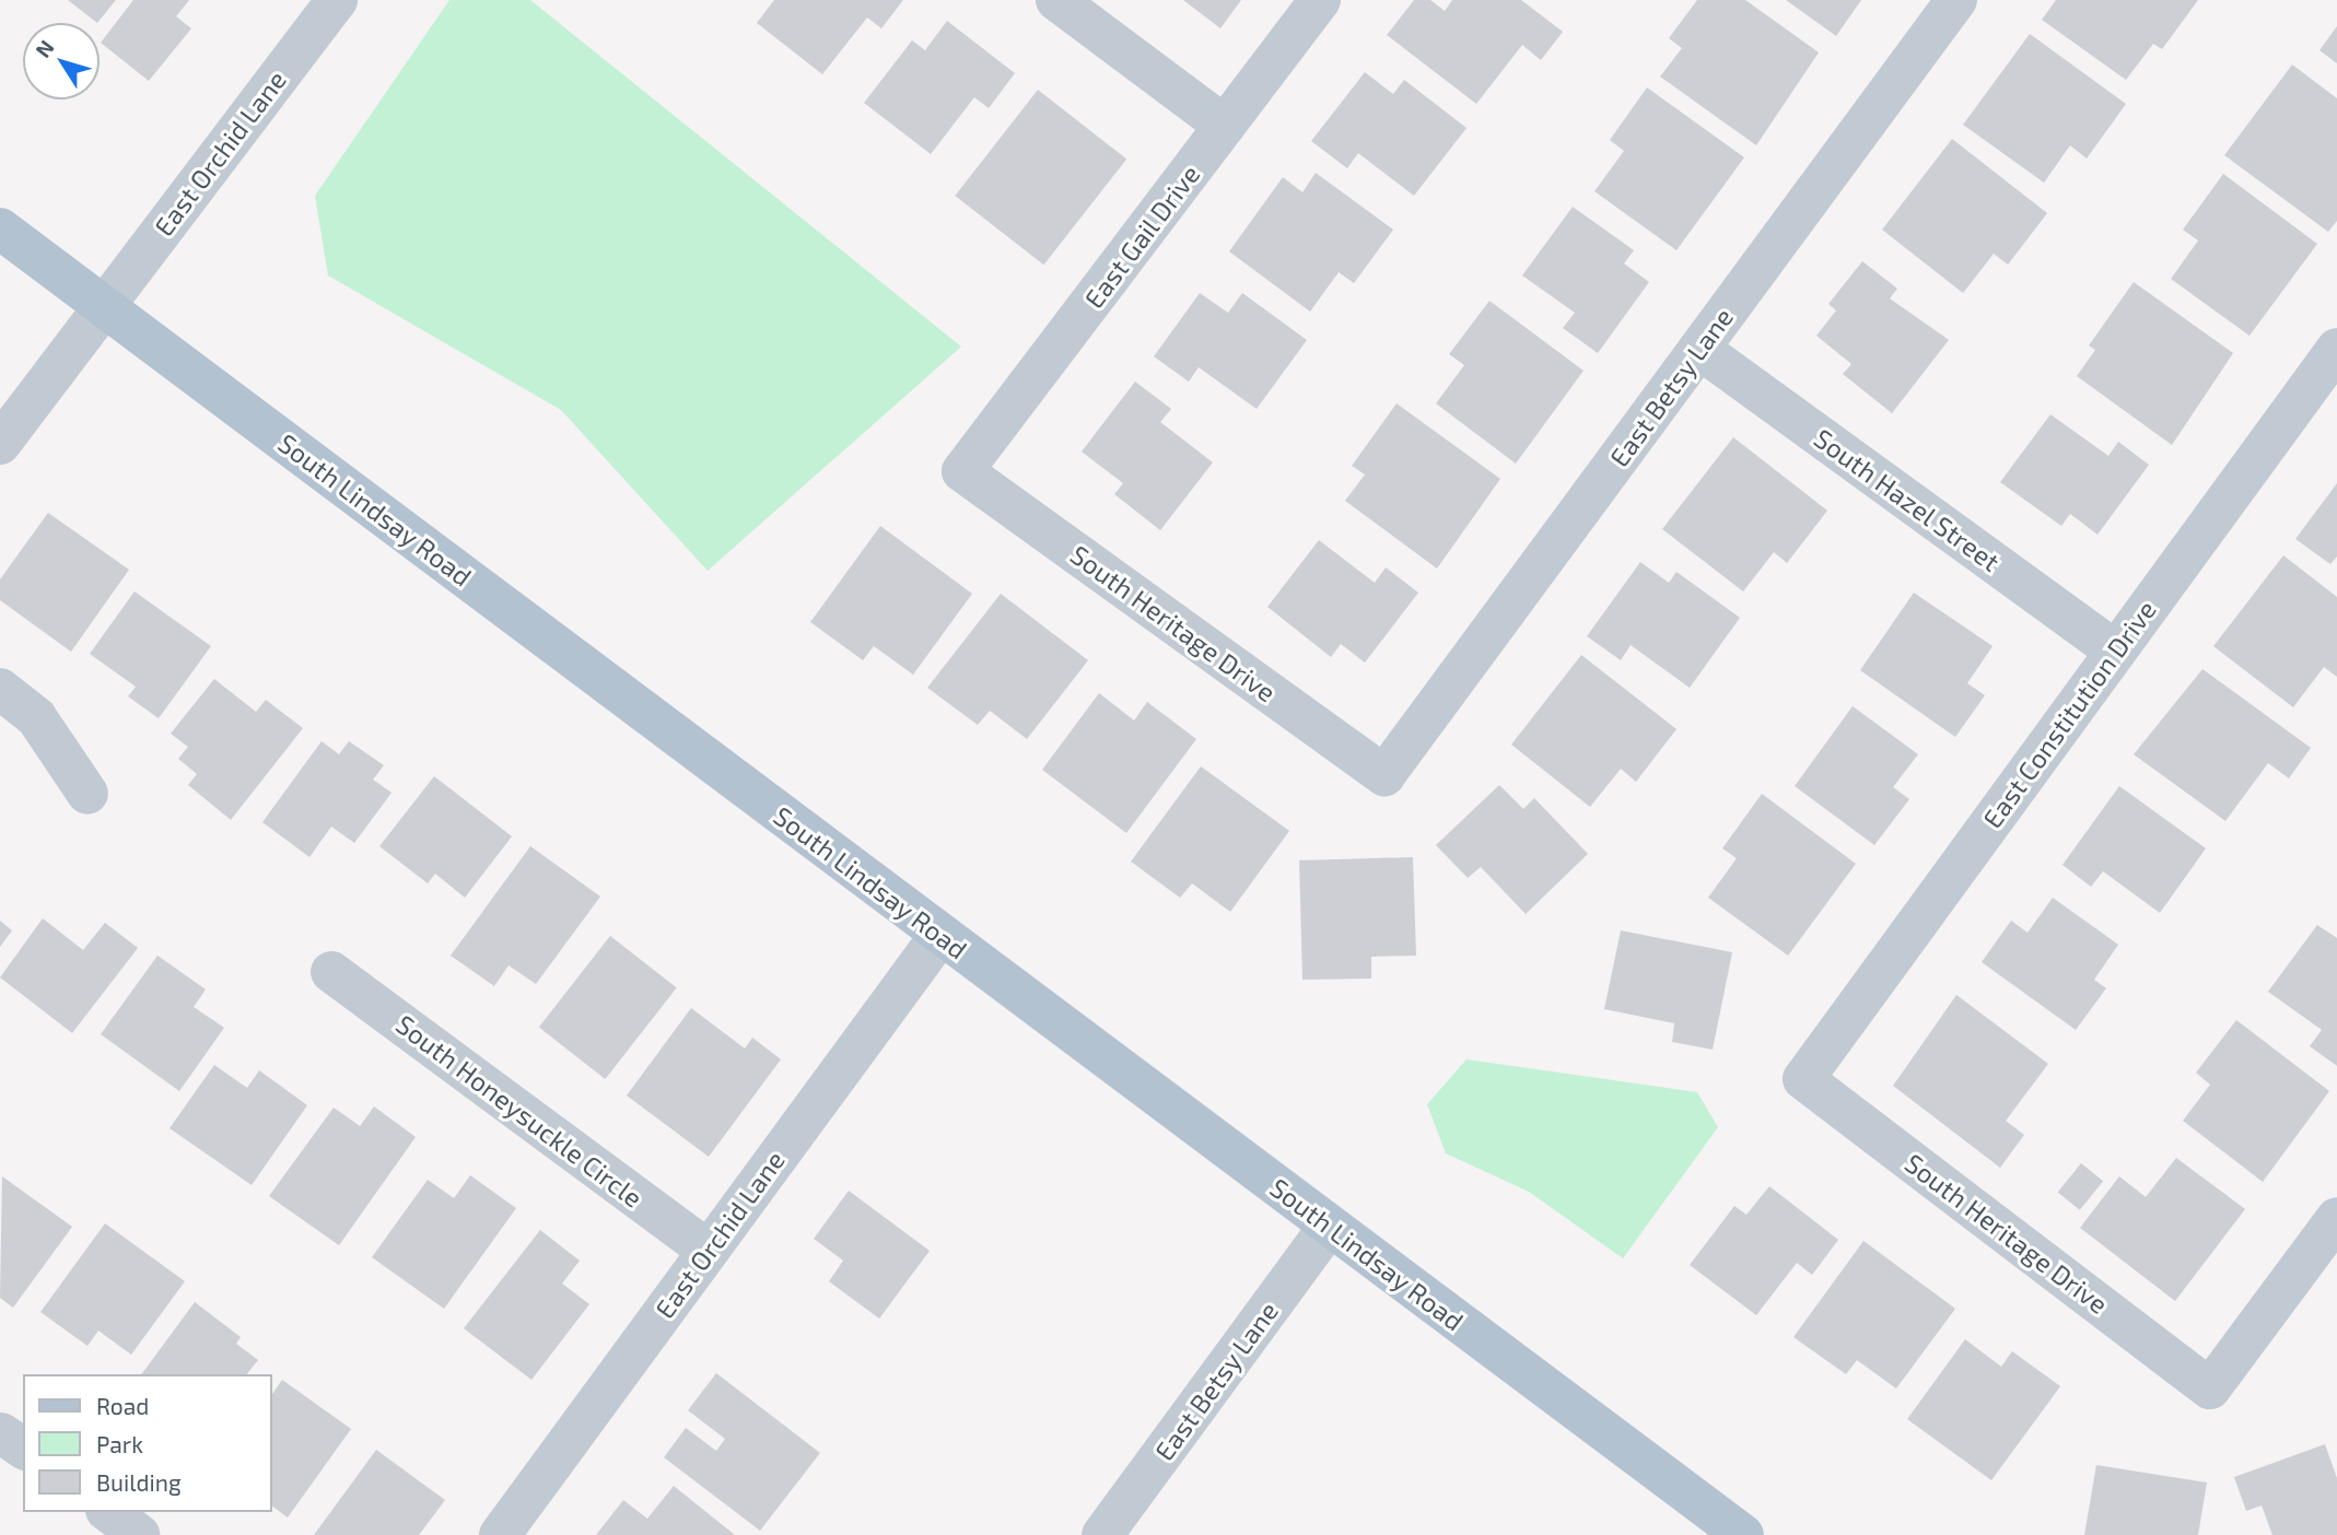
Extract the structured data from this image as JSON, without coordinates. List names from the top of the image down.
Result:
{
  "streets": {
    "main road": ["South Lindsay Road"],
    "street": [
      "East Orchid Lane",
      "East Gail Drive",
      "East Betsy Lane",
      "South Hazel Street",
      "South Heritage Drive",
      "East Constitution Drive",
      "South Honeysuckle Circle"
    ]
  },
  "crossings": [
    ["East Orchid Lane", "South Lindsay Road"],
    ["East Orchid Lane", "South Honeysuckle Circle"],
    ["East Gail Drive", "South Heritage Drive"],
    ["East Betsy Lane", "South Hazel Street"],
    ["East Betsy Lane", "South Lindsay Road"],
    ["East Betsy Lane", "South Heritage Drive"],
    ["South Hazel Street", "East Constitution Drive"],
    ["South Heritage Drive", "East Constitution Drive"]
  ],
  "legend": ["Road", "Park", "Building"],
  "north": "top left"
}
